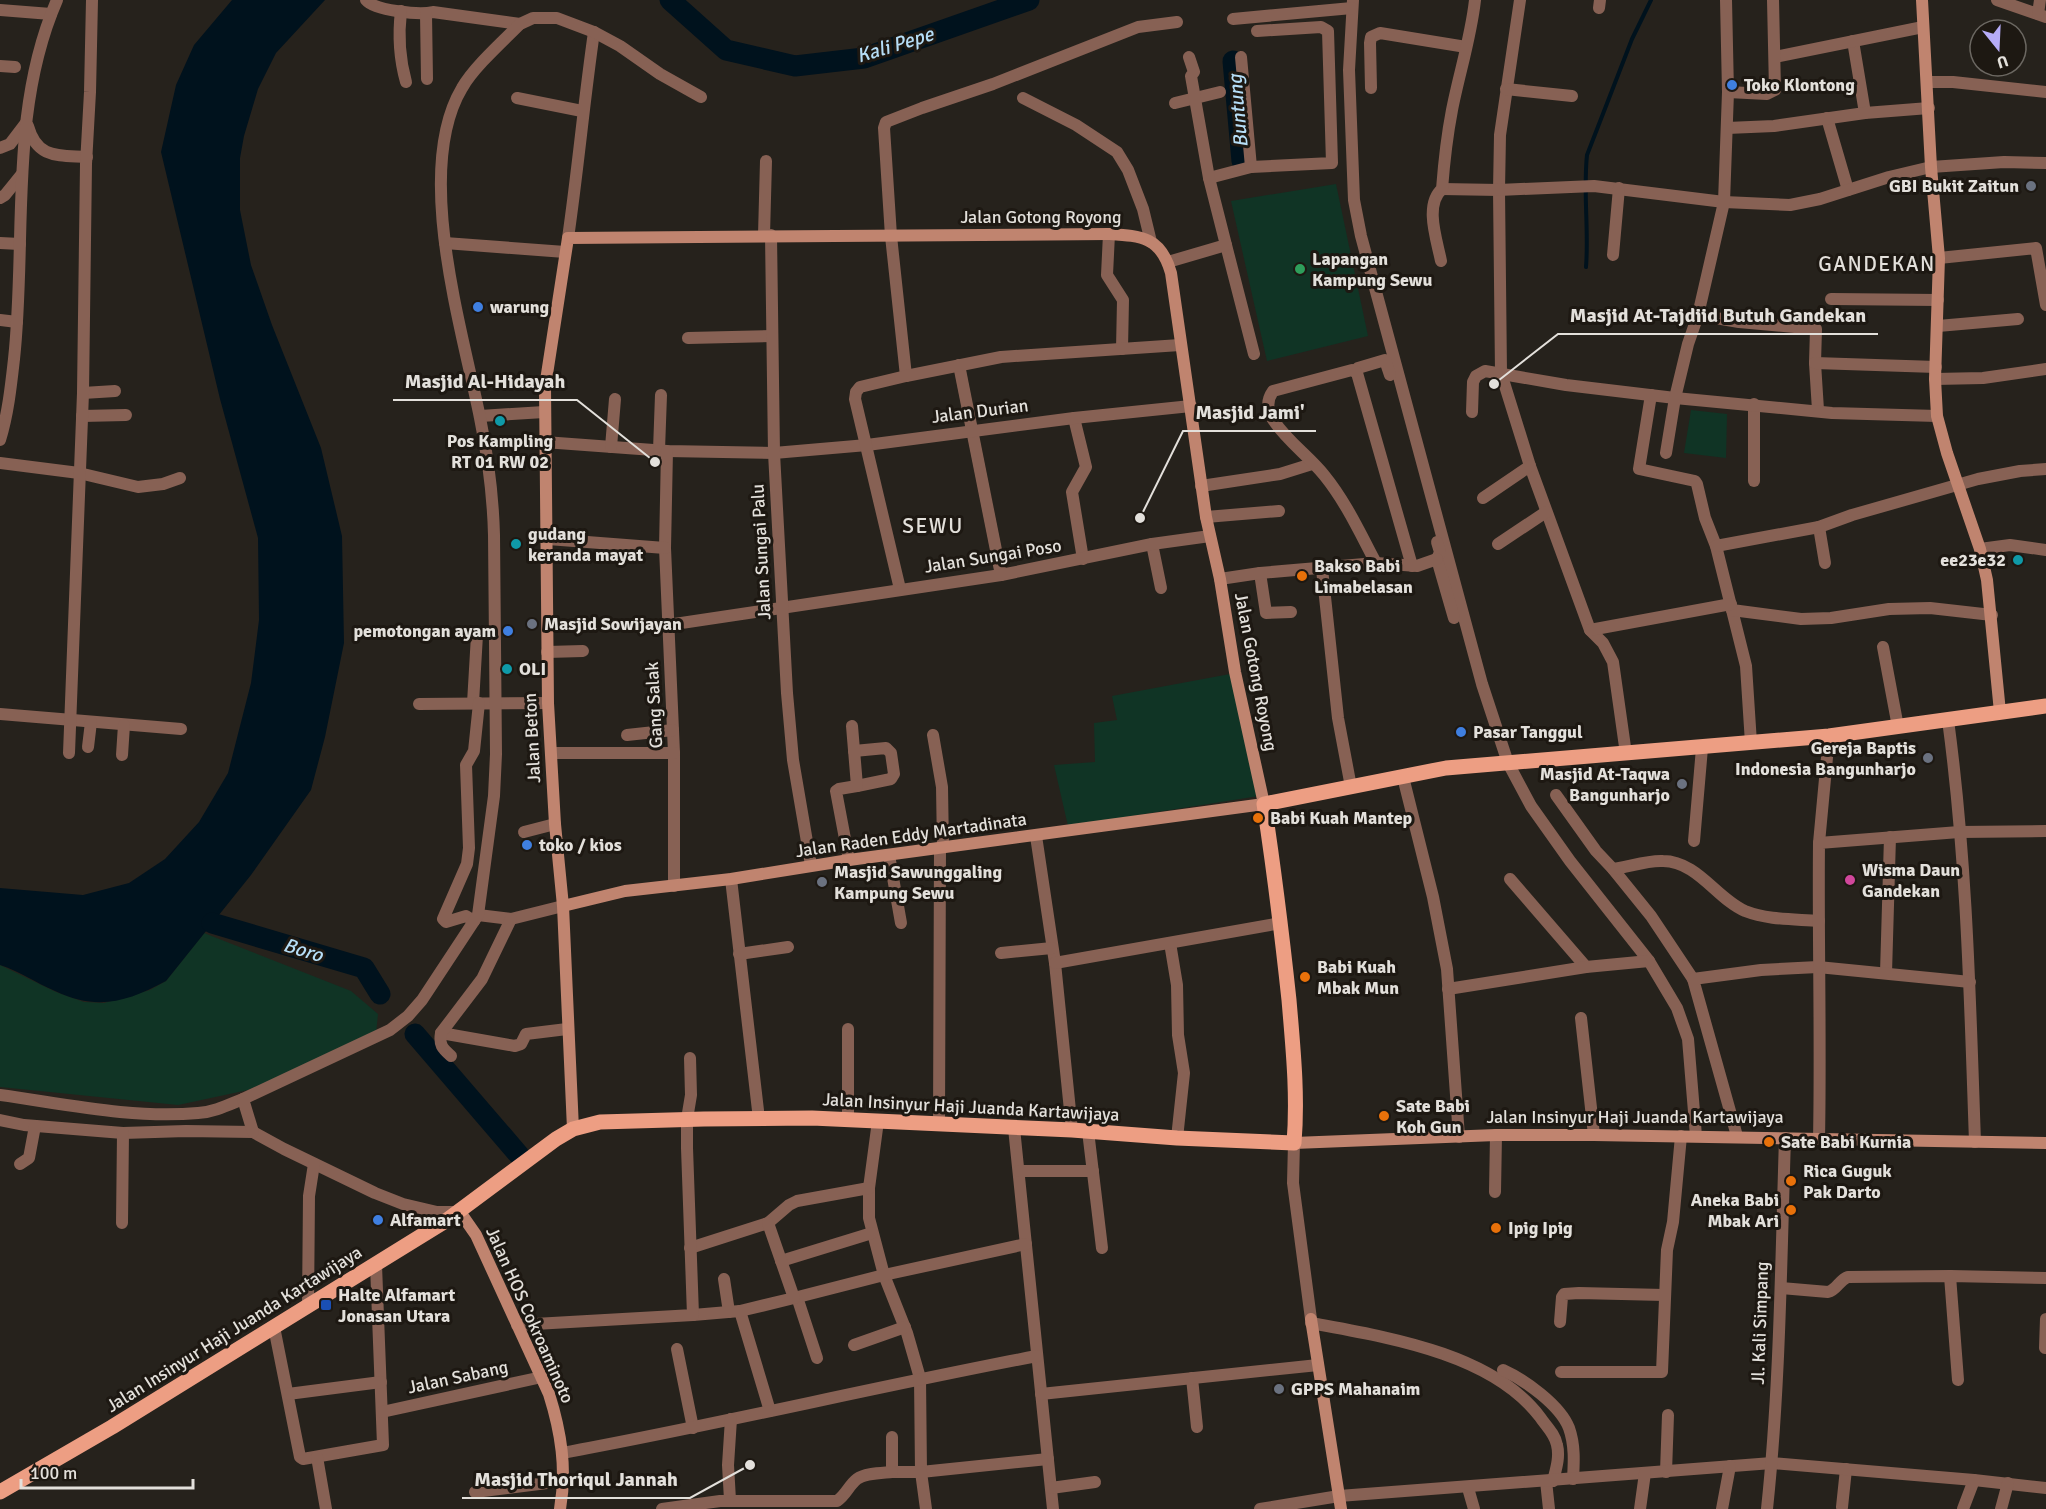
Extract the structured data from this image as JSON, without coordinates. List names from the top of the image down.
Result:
{
  "streets": {
    "main road": [
      "Jalan Gotong Royong",
      "Jalan Beton",
      "Jalan Raden Eddy Martadinata",
      "Jalan Insinyur Haji Juanda Kartawijaya",
      "Jalan HOS Cokroaminoto"
    ],
    "street": [
      "Jalan Durian",
      "Jalan Sungai Palu",
      "Jalan Sungai Poso",
      "Gang Salak",
      "Jl. Kali Simpang",
      "Jalan Sabang"
    ]
  },
  "crossings": [
    ["Jalan Gotong Royong", "Jalan Durian"],
    ["Jalan Gotong Royong", "Jalan Sungai Palu"],
    ["Jalan Gotong Royong", "Jalan Sungai Poso"],
    ["Jalan Gotong Royong", "Jalan Beton"],
    ["Jalan Gotong Royong", "Jalan Raden Eddy Martadinata"],
    ["Jalan Durian", "Jalan Sungai Palu"],
    ["Jalan Durian", "Gang Salak"],
    ["Jalan Durian", "Jalan Beton"],
    ["Jalan Sungai Palu", "Jalan Sungai Poso"],
    ["Jalan Sungai Palu", "Jalan Raden Eddy Martadinata"],
    ["Jalan Sungai Poso", "Gang Salak"],
    ["Gang Salak", "Jalan Raden Eddy Martadinata"],
    ["Jalan Beton", "Jalan Raden Eddy Martadinata"],
    ["Jalan Beton", "Jalan Insinyur Haji Juanda Kartawijaya"],
    ["Jalan Insinyur Haji Juanda Kartawijaya", "Jalan HOS Cokroaminoto"],
    ["Jalan Insinyur Haji Juanda Kartawijaya", "Jl. Kali Simpang"],
    ["Jalan HOS Cokroaminoto", "Jalan Sabang"]
  ],
  "districts": ["GANDEKAN", "SEWU"],
  "water": ["Kali Pepe", "Buntung", "Boro"],
  "places": {
    "other": [
      "Toko Klontong",
      "GBI Bukit Zaitun",
      "Lapangan Kampung Sewu",
      "warung",
      "Masjid At-Tajdiid Butuh Gandekan",
      "Pos Kampling RT 01 RW 02",
      "Masjid Al-Hidayah",
      "Masjid Jami'",
      "gudang keranda mayat",
      "ee23e32",
      "Bakso Babi Limabelasan",
      "Masjid Sowijayan",
      "pemotongan ayam",
      "OLI",
      "Pasar Tanggul",
      "Gereja Baptis Indonesia Bangunharjo",
      "Masjid At-Taqwa Bangunharjo",
      "Babi Kuah Mantep",
      "toko / kios",
      "Wisma Daun Gandekan",
      "Masjid Sawunggaling Kampung Sewu",
      "Babi Kuah Mbak Mun",
      "Sate Babi Koh Gun",
      "Sate Babi Kurnia",
      "Rica Guguk Pak Darto",
      "Aneka Babi Mbak Ari",
      "Alfamart",
      "Ipig Ipig",
      "GPPS Mahanaim",
      "Masjid Thoriqul Jannah"
    ],
    "transit": ["Halte Alfamart Jonasan Utara"]
  },
  "scale_bar": "100 m",
  "north": "bottom"
}
